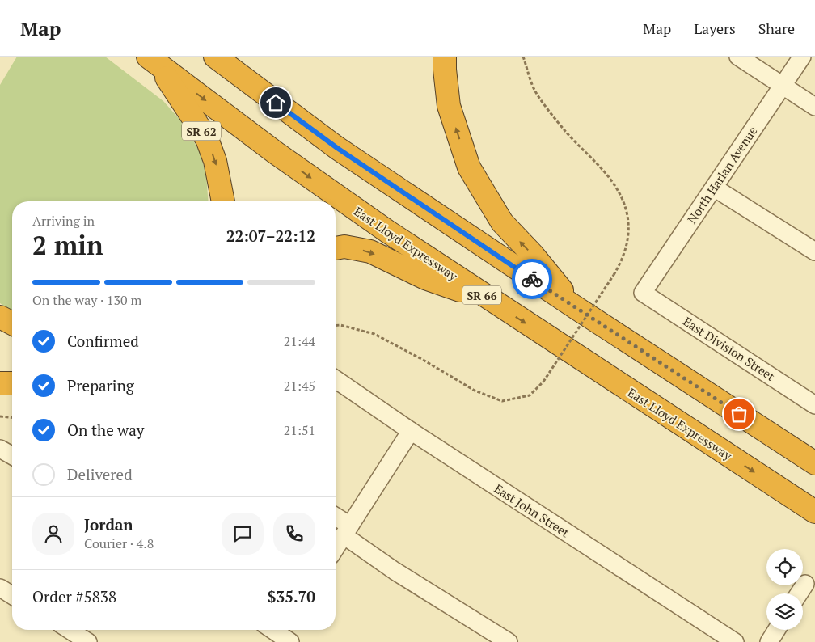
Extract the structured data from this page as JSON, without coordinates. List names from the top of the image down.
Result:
{
  "streets": {
    "highway": ["SR 62", "East Lloyd Expressway", "SR 66"],
    "street": ["North Harlan Avenue", "East Division Street", "East John Street"]
  },
  "crossings": [
    ["SR 62", "East Lloyd Expressway"],
    ["North Harlan Avenue", "East Division Street"]
  ],
  "page": {
    "header": "Map",
    "nav": ["Map", "Layers", "Share"],
    "heading": ["2 min", "Arriving in", "22:07–22:12"],
    "panel": [
      "Jordan",
      "Courier · 4.8",
      "Order #5838",
      "$35.70"
    ],
    "bar": "On the way · 130 m",
    "list": [
      ["Confirmed", "21:44"],
      ["Preparing", "21:45"],
      ["On the way", "21:51"],
      "Delivered"
    ]
  }
}
